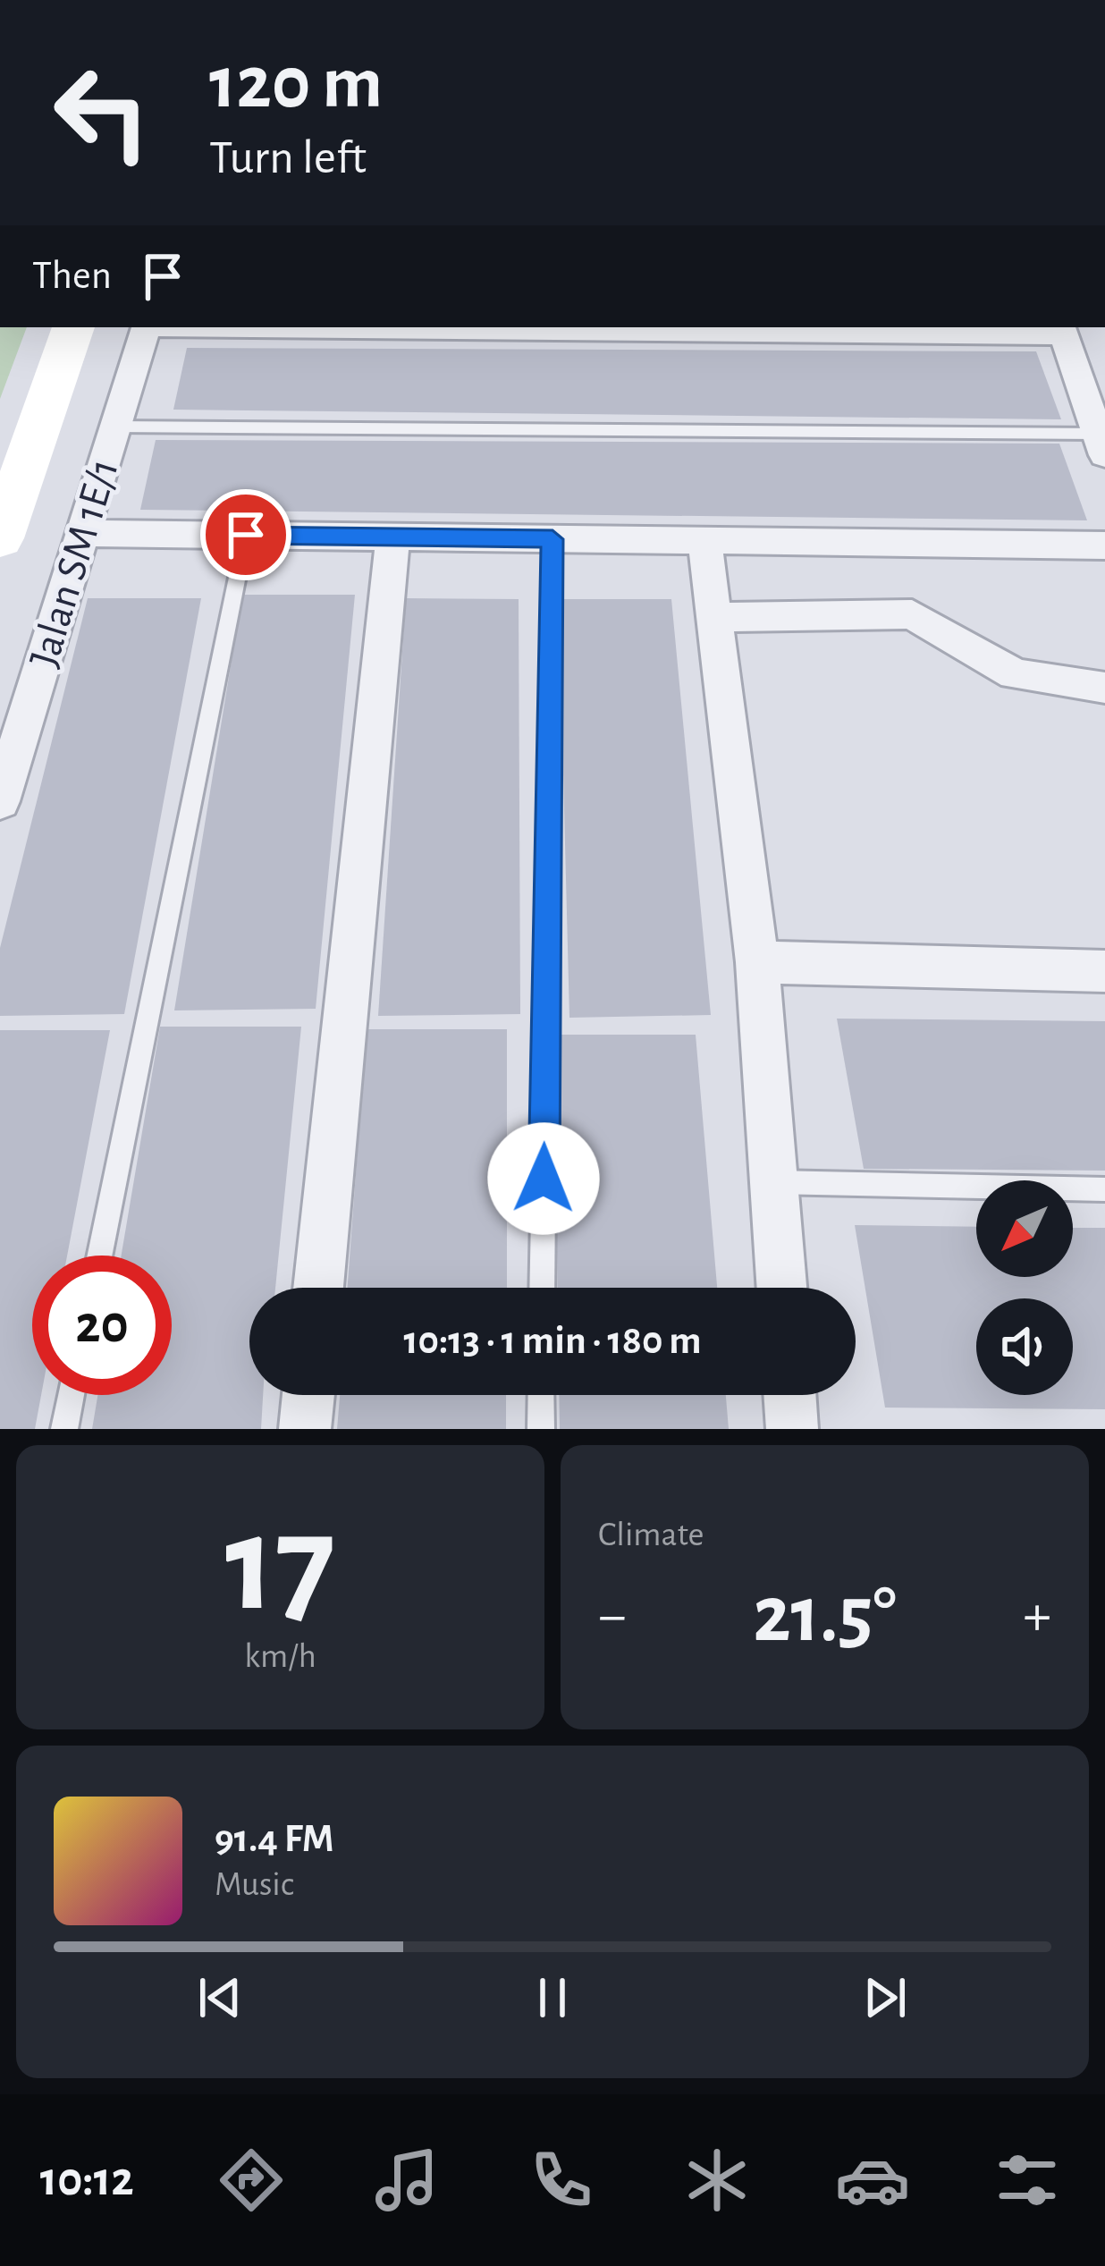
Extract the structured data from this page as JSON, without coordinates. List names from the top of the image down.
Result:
{
  "streets": {
    "street": ["Jalan SM 1E/1"]
  },
  "north": "bottom left",
  "page": {
    "turn": ["120 m", "Turn left"],
    "then": "Then",
    "limit": "20",
    "trip": "10:13 · 1 min · 180 m",
    "tile": [
      ["17", "km/h"],
      "Climate"
    ],
    "heat": ["−", "21.5°", "+"],
    "song": ["91.4 FM", "Music"],
    "tabs": "10:12"
  }
}
